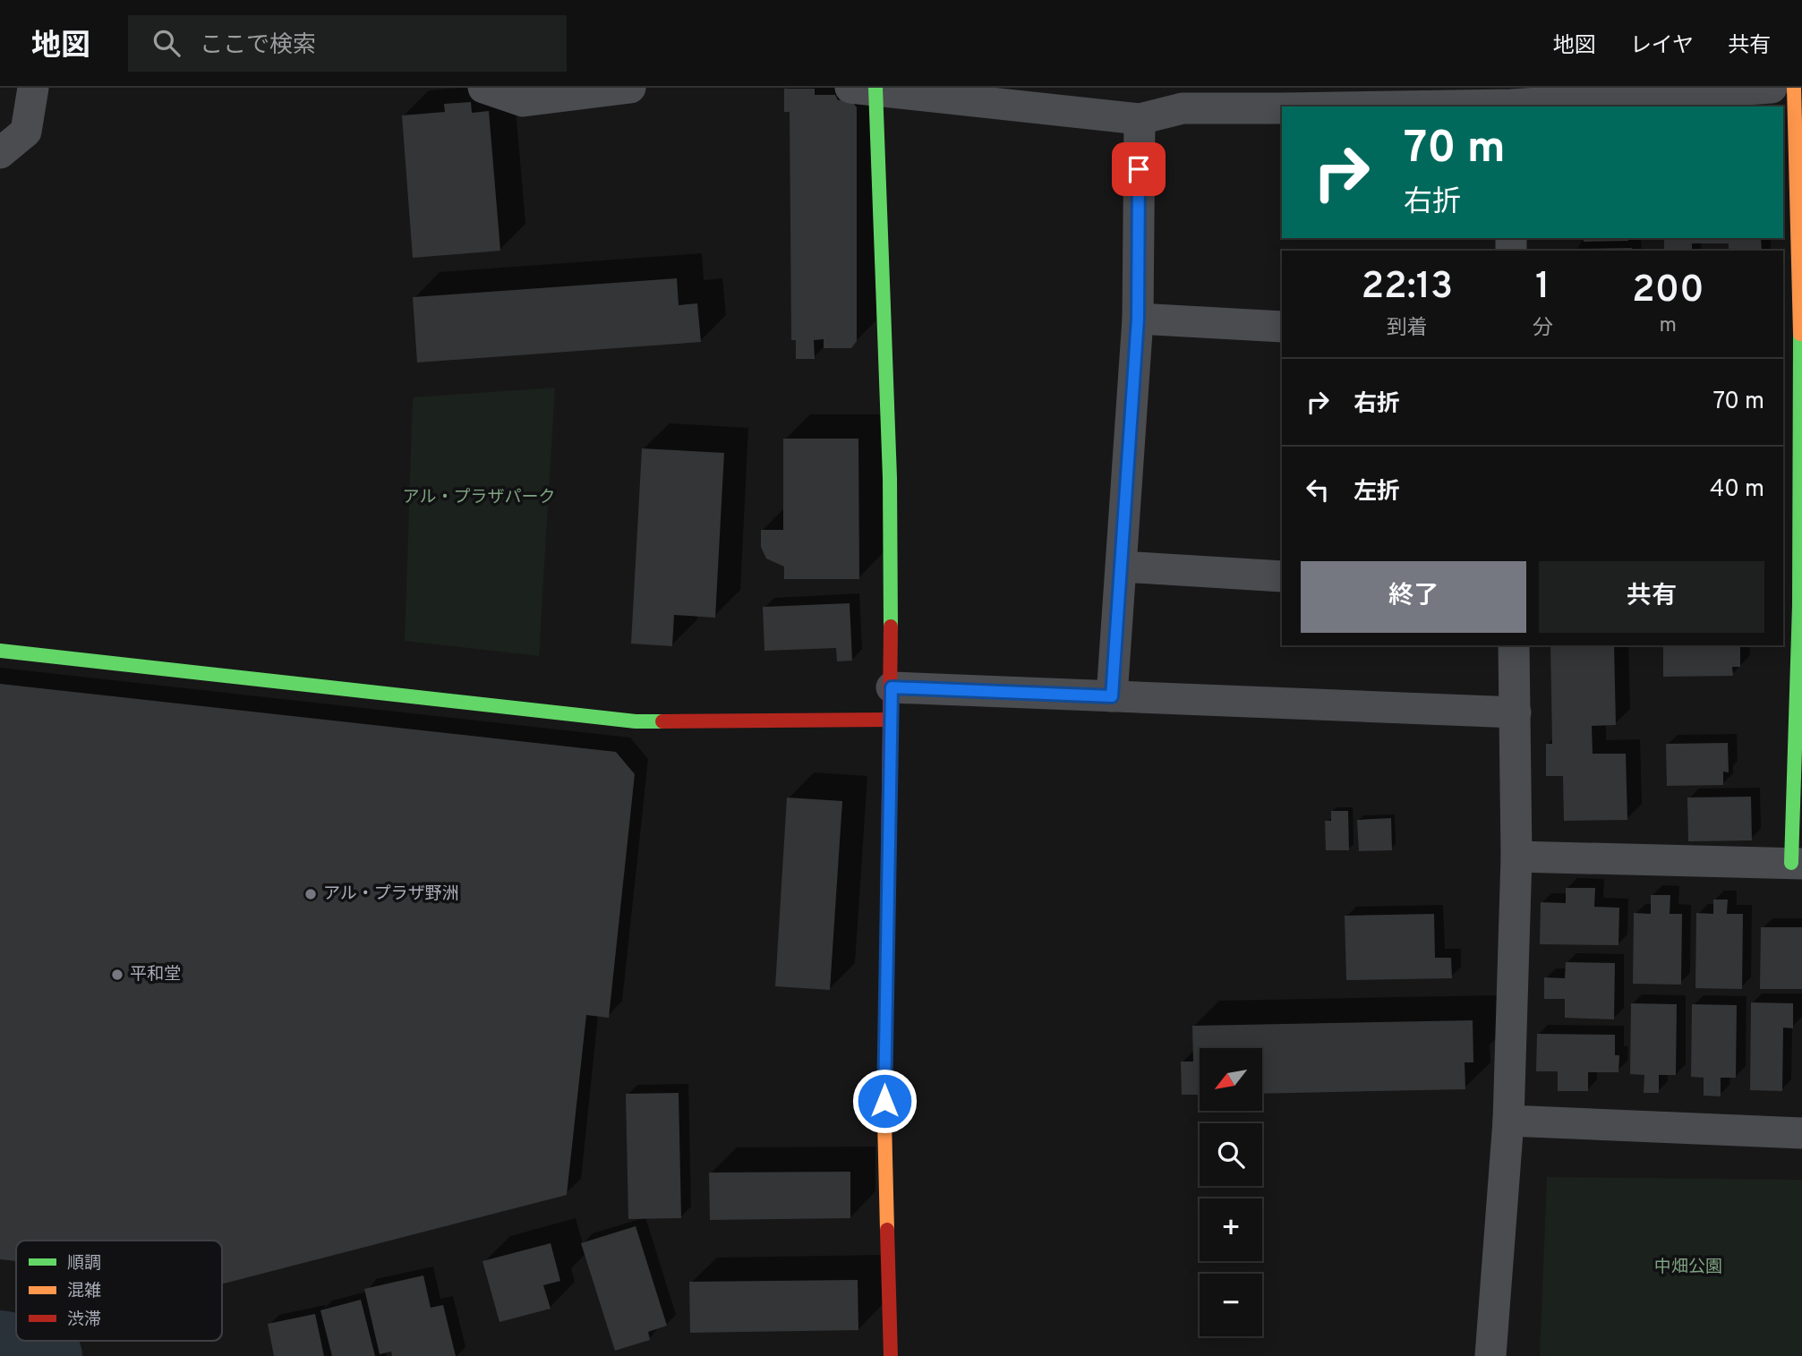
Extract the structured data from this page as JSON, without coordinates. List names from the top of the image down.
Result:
{
  "parks": ["アル・プラザパーク", "中畑公園"],
  "places": ["アル・プラザ野洲", "平和堂"],
  "legend": ["順調", "混雑", "渋滞"],
  "north": "bottom left",
  "page": {
    "header": "地図",
    "search": "ここで検索",
    "nav": ["地図", "レイヤ", "共有"],
    "turn": ["70 m", "右折"],
    "eta": [
      "22:13",
      "到着",
      "1",
      "分",
      "200",
      "m"
    ],
    "list": [
      {
        "name": "右折",
        "value": "70 m"
      },
      {
        "name": "左折",
        "value": "40 m"
      }
    ],
    "buttons": ["終了", "共有"],
    "map_buttons": ["+", "−"]
  }
}
